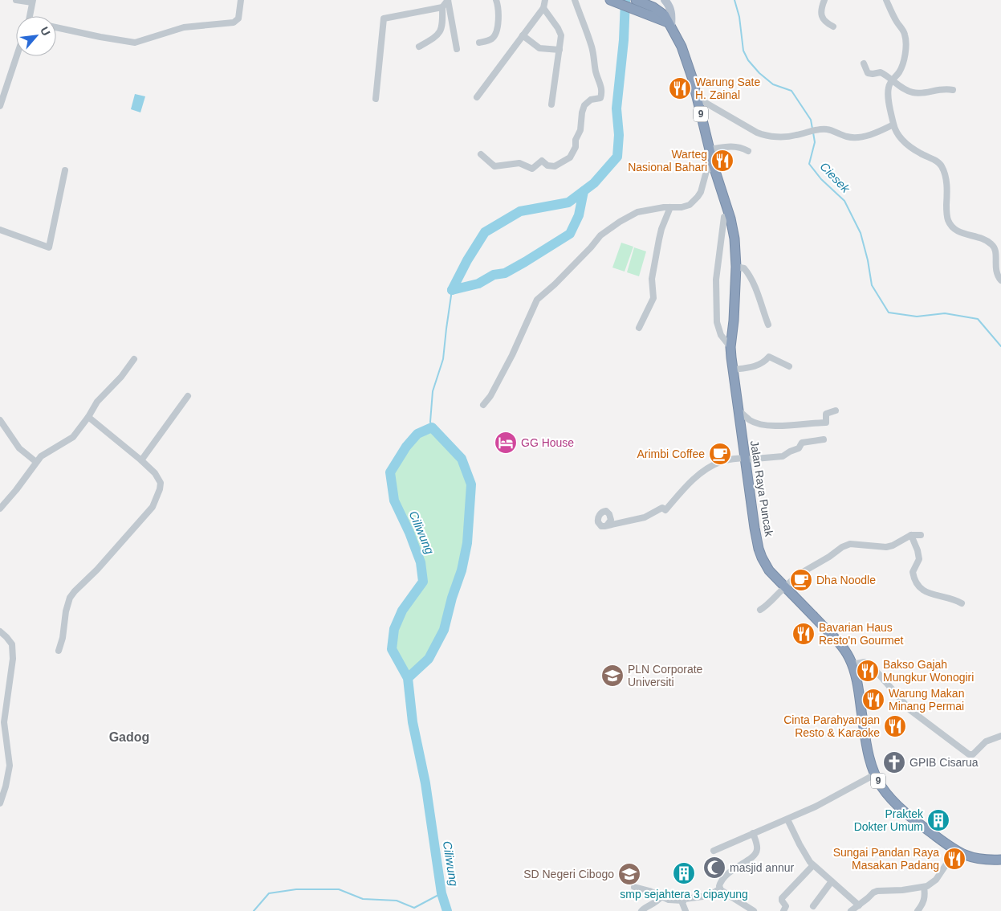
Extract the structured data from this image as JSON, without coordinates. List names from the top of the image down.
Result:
{
  "streets": {
    "highway": ["9", "Jalan Raya Puncak"]
  },
  "districts": ["Gadog"],
  "water": ["Ciesek", "Ciliwung"],
  "places": {
    "restaurant": [
      "Warung Sate H. Zainal",
      "Warteg Nasional Bahari",
      "Bavarian Haus Resto'n Gourmet",
      "Bakso Gajah Mungkur Wonogiri",
      "Warung Makan Minang Permai",
      "Cinta Parahyangan Resto & Karaoke",
      "Sungai Pandan Raya Masakan Padang"
    ],
    "hotel": ["GG House"],
    "cafe": ["Arimbi Coffee", "Dha Noodle"],
    "school or university": ["PLN Corporate Universiti", "SD Negeri Cibogo"],
    "church": ["GPIB Cisarua"],
    "building": ["Praktek Dokter Umum", "smp sejahtera 3 cipayung"],
    "mosque": ["masjid annur"]
  },
  "north": "top right"
}
